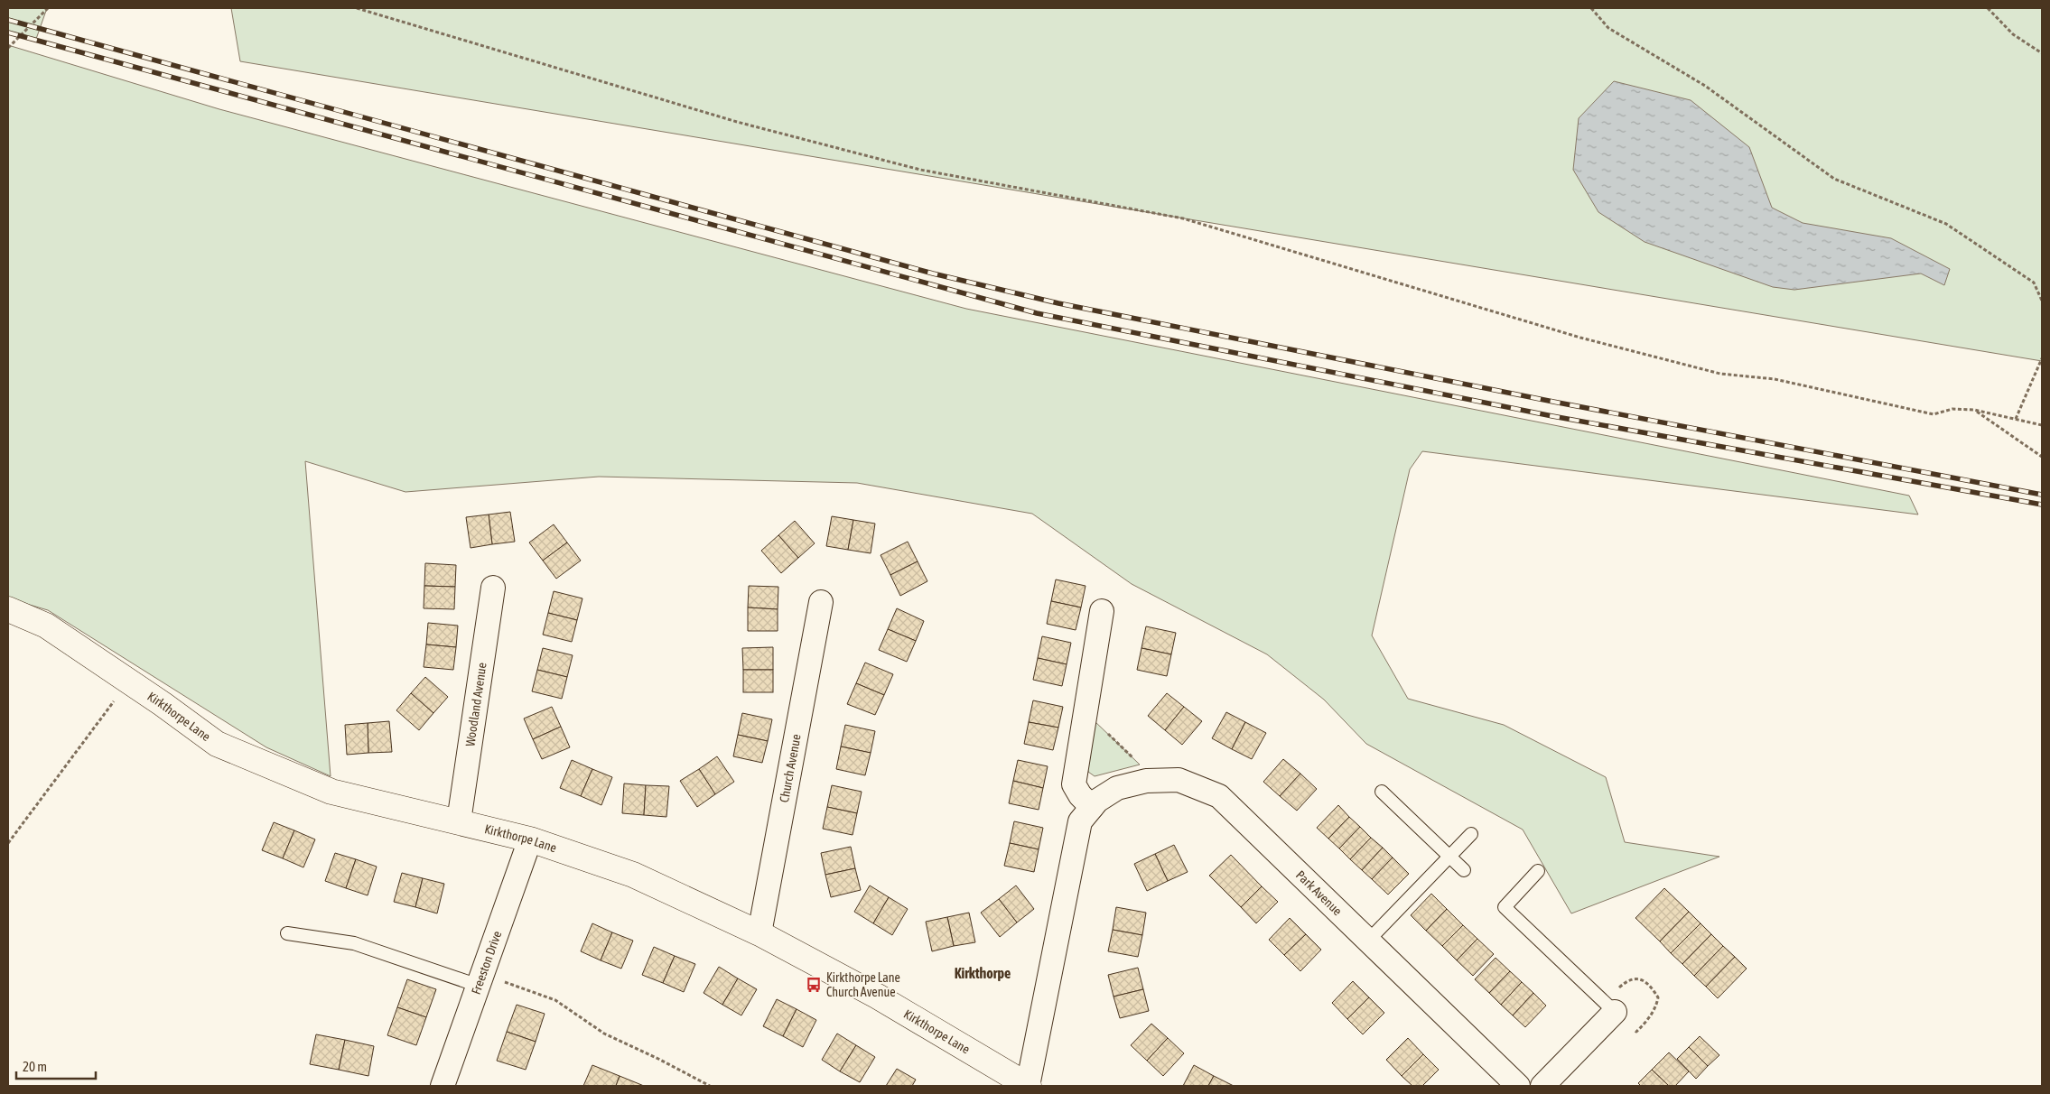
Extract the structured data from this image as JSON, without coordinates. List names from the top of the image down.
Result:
{
  "streets": {
    "street": [
      "Woodland Avenue",
      "Kirkthorpe Lane",
      "Church Avenue",
      "Park Avenue",
      "Freeston Drive"
    ]
  },
  "crossings": [
    ["Woodland Avenue", "Kirkthorpe Lane"],
    ["Kirkthorpe Lane", "Church Avenue"],
    ["Kirkthorpe Lane", "Park Avenue"],
    ["Kirkthorpe Lane", "Freeston Drive"]
  ],
  "districts": ["Kirkthorpe"],
  "places": {
    "bus stop": ["Kirkthorpe Lane Church Avenue"]
  },
  "scale_bar": "20 m"
}
